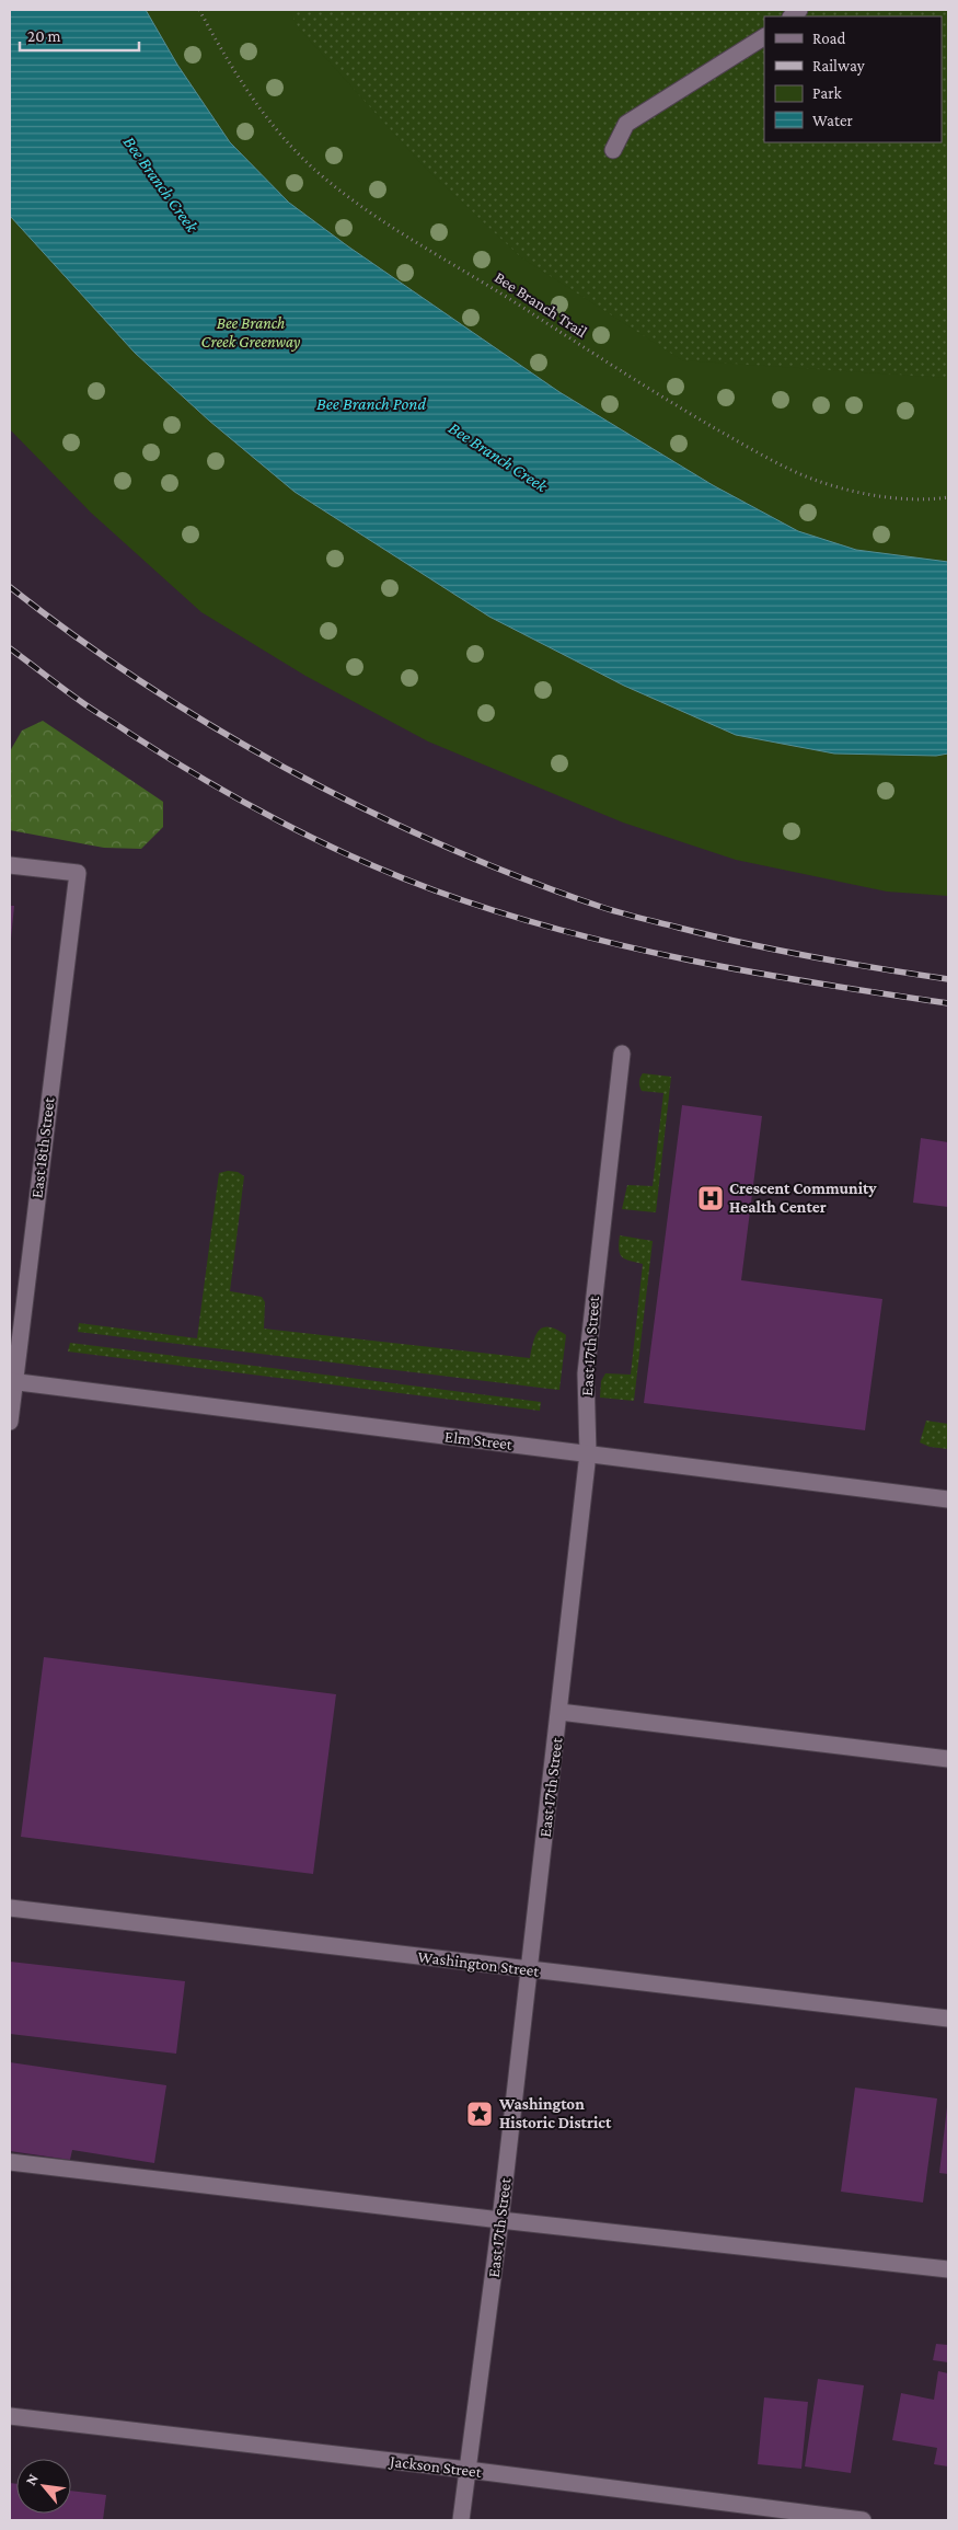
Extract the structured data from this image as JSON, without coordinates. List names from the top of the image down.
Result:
{
  "streets": {
    "street": [
      "East 18th Street",
      "East 17th Street",
      "Elm Street",
      "Washington Street",
      "Jackson Street"
    ],
    "path": ["Bee Branch Trail"]
  },
  "crossings": [
    ["East 18th Street", "Elm Street"],
    ["East 17th Street", "Elm Street"],
    ["East 17th Street", "Washington Street"],
    ["East 17th Street", "Jackson Street"]
  ],
  "water": ["Bee Branch Creek", "Bee Branch Pond"],
  "parks": ["Bee Branch Creek Greenway"],
  "places": {
    "hospital": ["Crescent Community Health Center"],
    "place": ["Washington Historic District"]
  },
  "legend": [
    "Road",
    "Railway",
    "Park",
    "Water"
  ],
  "scale_bar": "20 m",
  "north": "top left"
}
